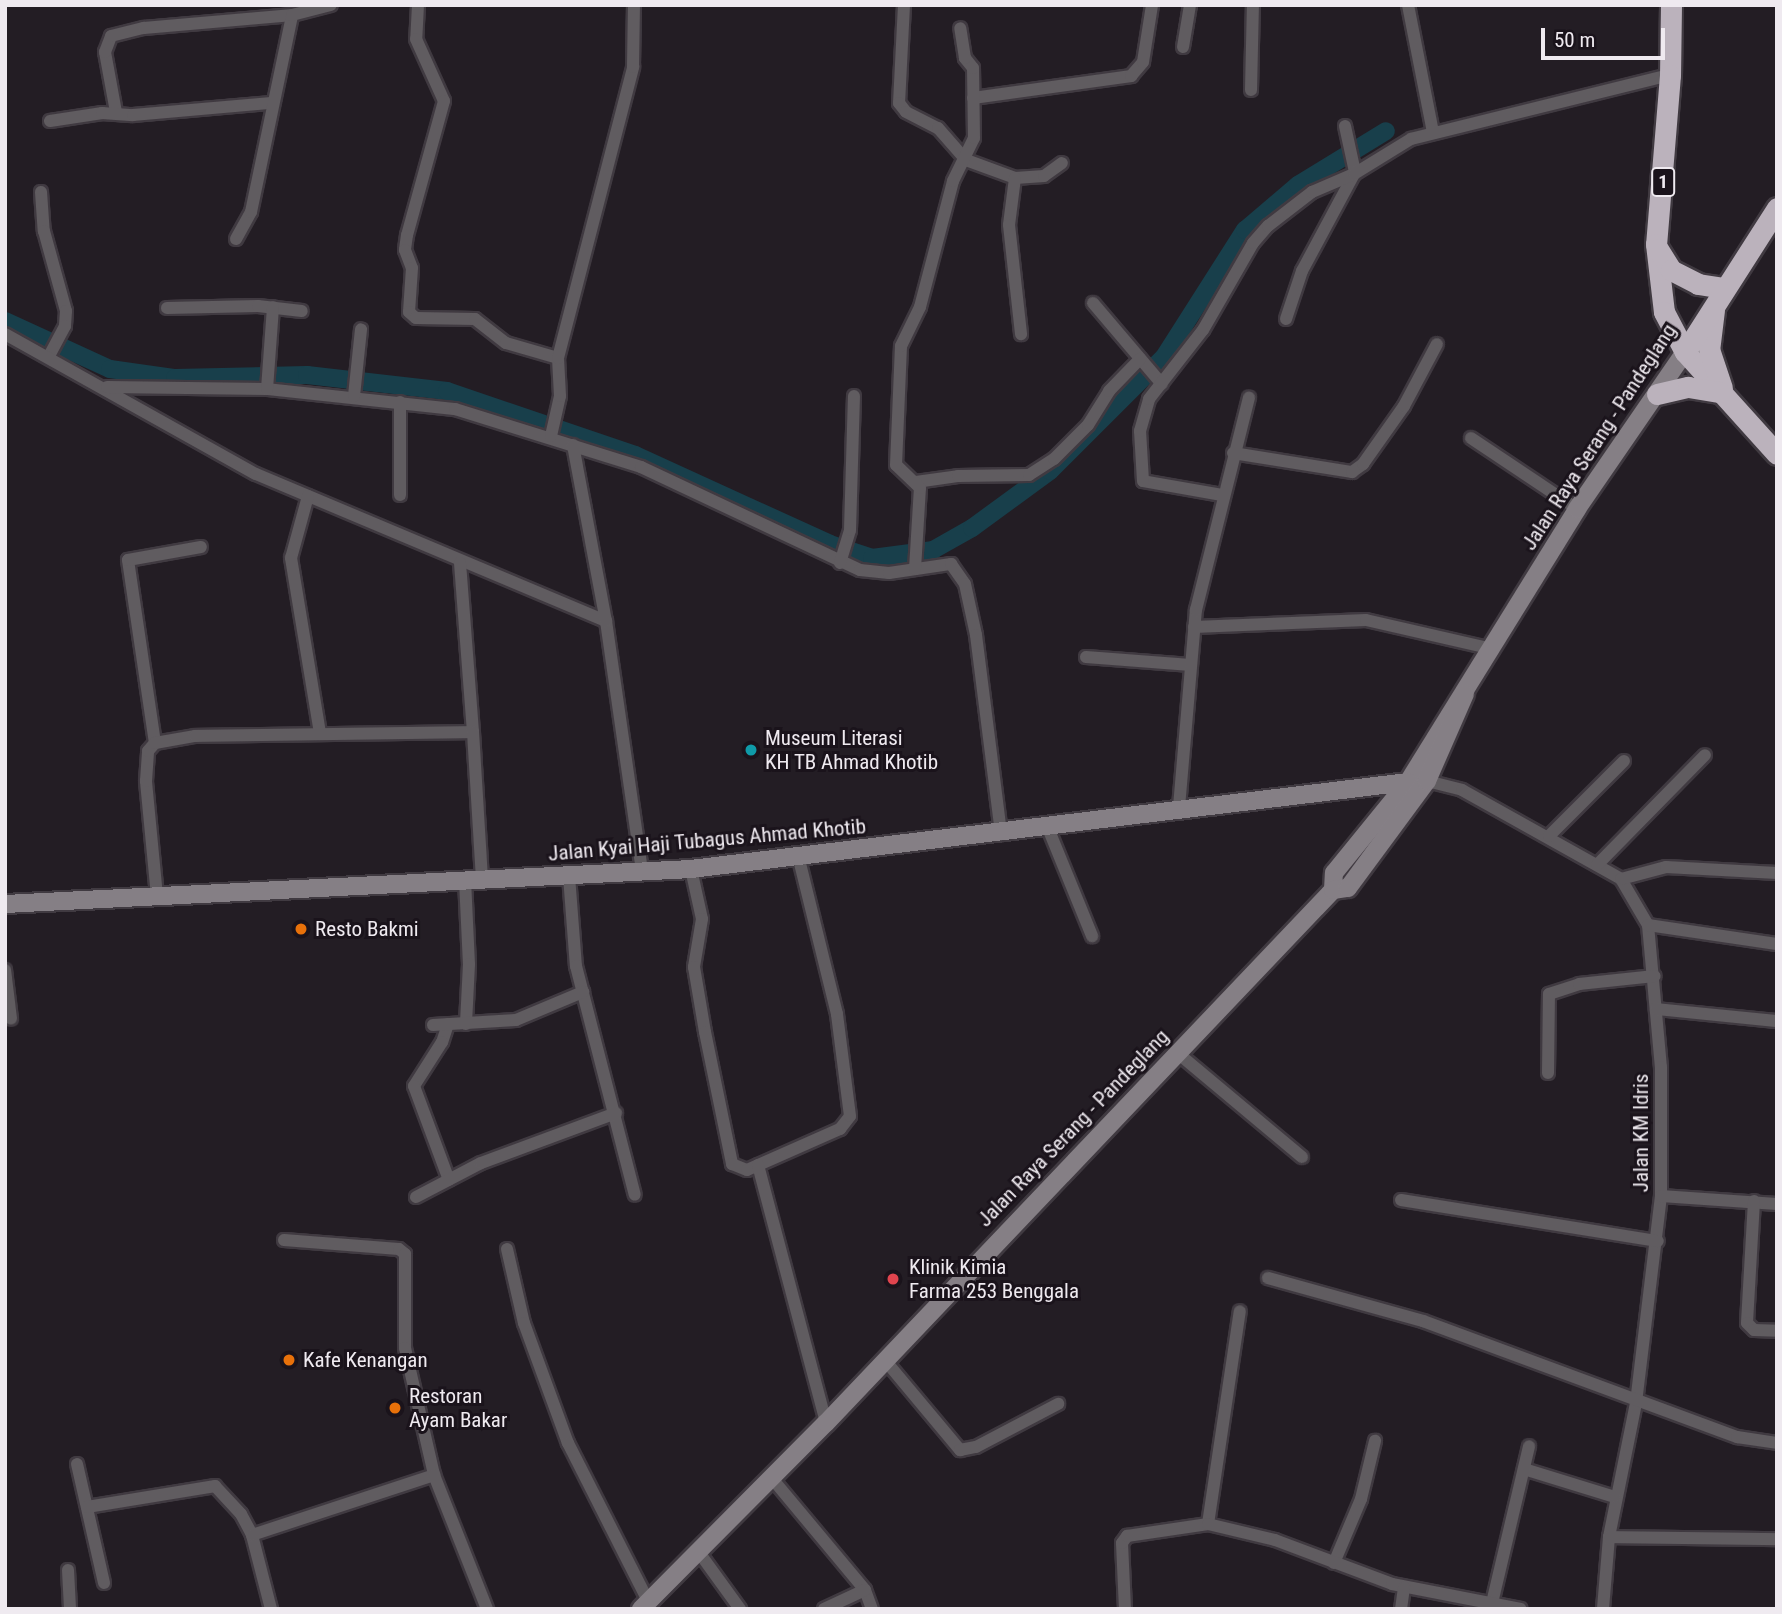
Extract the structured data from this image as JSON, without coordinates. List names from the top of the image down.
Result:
{
  "streets": {
    "highway": ["1", "Jalan Raya Serang - Pandeglang"],
    "main road": ["Jalan Kyai Haji Tubagus Ahmad Khotib"],
    "street": ["Jalan KM Idris"]
  },
  "crossings": [
    ["1", "Jalan Raya Serang - Pandeglang"],
    ["Jalan Raya Serang - Pandeglang", "Jalan Kyai Haji Tubagus Ahmad Khotib"],
    ["Jalan Raya Serang - Pandeglang", "Jalan KM Idris"]
  ],
  "places": [
    "Museum Literasi KH TB Ahmad Khotib",
    "Resto Bakmi",
    "Klinik Kimia Farma 253 Benggala",
    "Kafe Kenangan",
    "Restoran Ayam Bakar"
  ],
  "scale_bar": "50 m"
}
